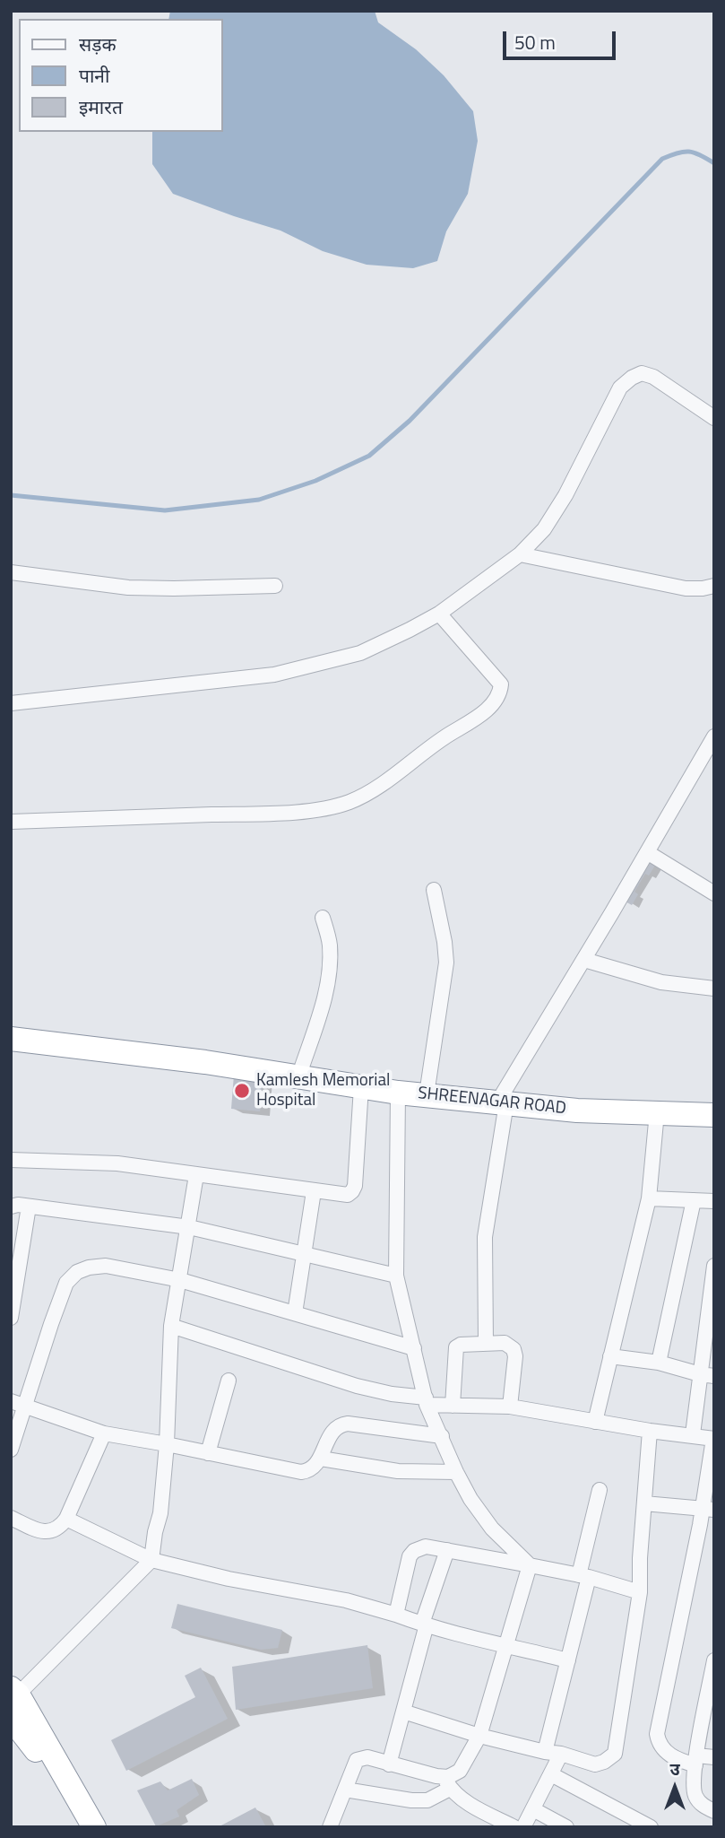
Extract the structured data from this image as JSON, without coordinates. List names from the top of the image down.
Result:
{
  "streets": {
    "highway": ["SHREENAGAR ROAD"]
  },
  "places": ["Kamlesh Memorial Hospital"],
  "legend": ["सड़क", "पानी", "इमारत"],
  "scale_bar": "50 m",
  "north": "top"
}
